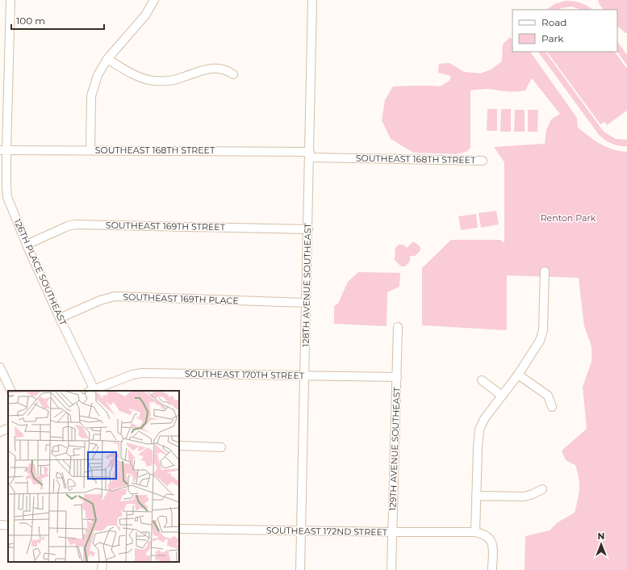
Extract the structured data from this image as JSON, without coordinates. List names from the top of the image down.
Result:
{
  "streets": {
    "street": [
      "SOUTHEAST 168TH STREET",
      "SOUTHEAST 169TH STREET",
      "126TH PLACE SOUTHEAST",
      "128TH AVENUE SOUTHEAST",
      "SOUTHEAST 169TH PLACE",
      "SOUTHEAST 170TH STREET",
      "129TH AVENUE SOUTHEAST",
      "SOUTHEAST 172ND STREET"
    ]
  },
  "crossings": [
    ["SOUTHEAST 168TH STREET", "126TH PLACE SOUTHEAST"],
    ["SOUTHEAST 168TH STREET", "128TH AVENUE SOUTHEAST"],
    ["SOUTHEAST 169TH STREET", "126TH PLACE SOUTHEAST"],
    ["SOUTHEAST 169TH STREET", "128TH AVENUE SOUTHEAST"],
    ["126TH PLACE SOUTHEAST", "SOUTHEAST 169TH PLACE"],
    ["126TH PLACE SOUTHEAST", "SOUTHEAST 170TH STREET"],
    ["128TH AVENUE SOUTHEAST", "SOUTHEAST 169TH PLACE"],
    ["128TH AVENUE SOUTHEAST", "SOUTHEAST 170TH STREET"],
    ["128TH AVENUE SOUTHEAST", "SOUTHEAST 172ND STREET"],
    ["SOUTHEAST 170TH STREET", "129TH AVENUE SOUTHEAST"],
    ["129TH AVENUE SOUTHEAST", "SOUTHEAST 172ND STREET"]
  ],
  "parks": ["Renton Park"],
  "legend": ["Road", "Park"],
  "scale_bar": "100 m",
  "north": "top"
}
